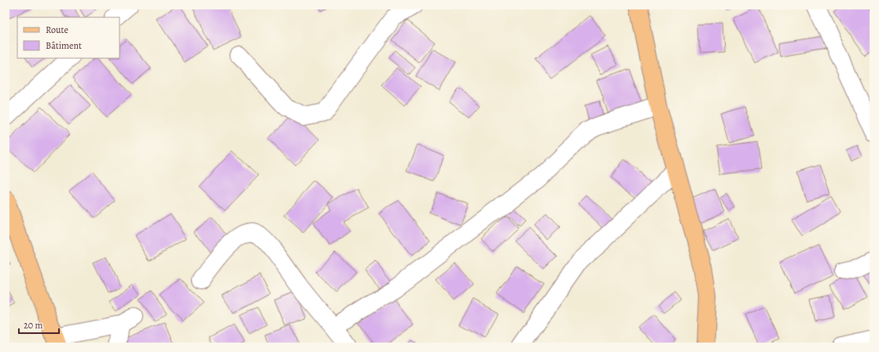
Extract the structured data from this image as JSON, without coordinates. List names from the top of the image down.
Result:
{
  "legend": ["Route", "Bâtiment"],
  "scale_bar": "20 m"
}
